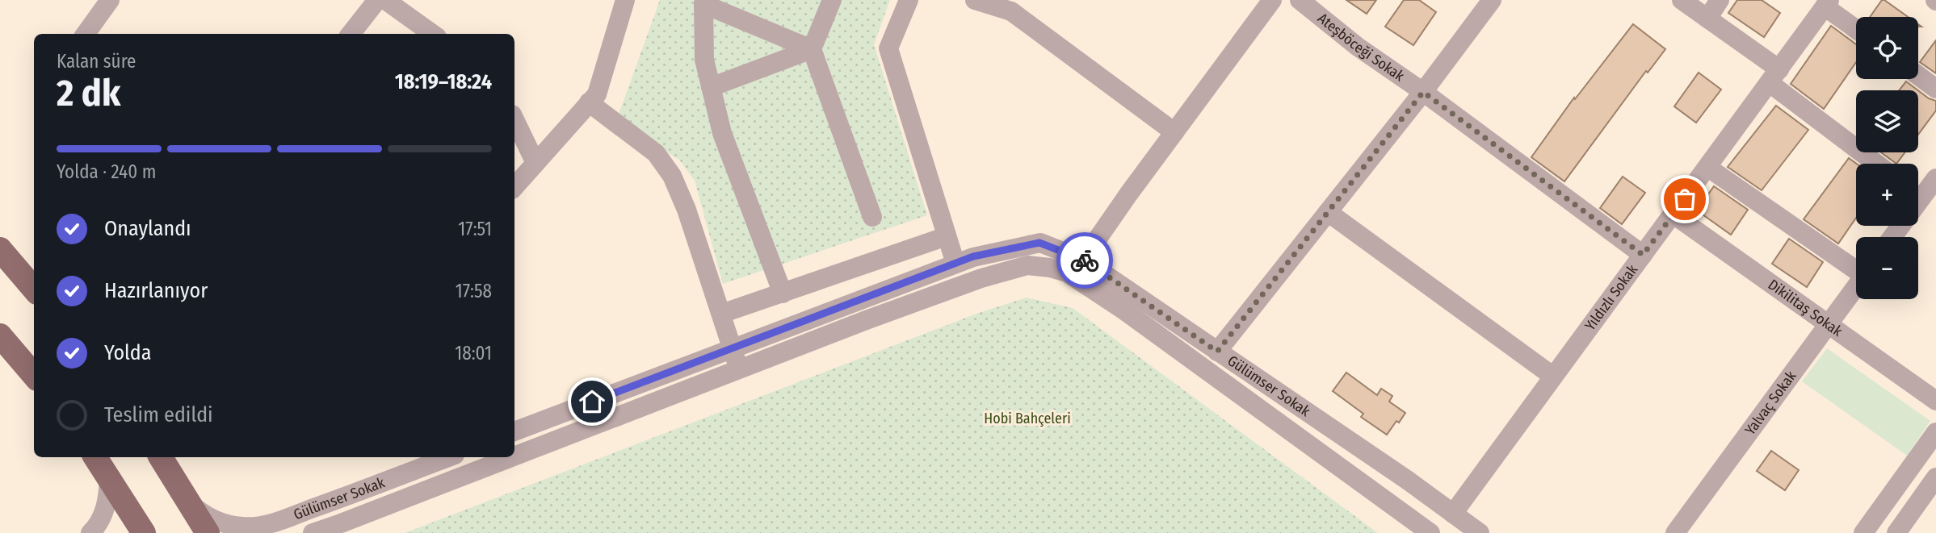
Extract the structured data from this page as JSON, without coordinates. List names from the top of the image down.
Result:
{
  "streets": {
    "street": [
      "Ateşböceği Sokak",
      "Yıldızlı Sokak",
      "Dikilitaş Sokak",
      "Gülümser Sokak",
      "Yalvaç Sokak"
    ]
  },
  "crossings": [
    ["Ateşböceği Sokak", "Yıldızlı Sokak"],
    ["Yıldızlı Sokak", "Dikilitaş Sokak"],
    ["Yıldızlı Sokak", "Gülümser Sokak"],
    ["Dikilitaş Sokak", "Yalvaç Sokak"]
  ],
  "parks": ["Hobi Bahçeleri"],
  "page": {
    "map_buttons": ["+", "−"],
    "heading": ["2 dk", "Kalan süre", "18:19–18:24"],
    "bar": "Yolda · 240 m",
    "list": [
      ["Onaylandı", "17:51"],
      ["Hazırlanıyor", "17:58"],
      ["Yolda", "18:01"],
      "Teslim edildi"
    ]
  }
}
